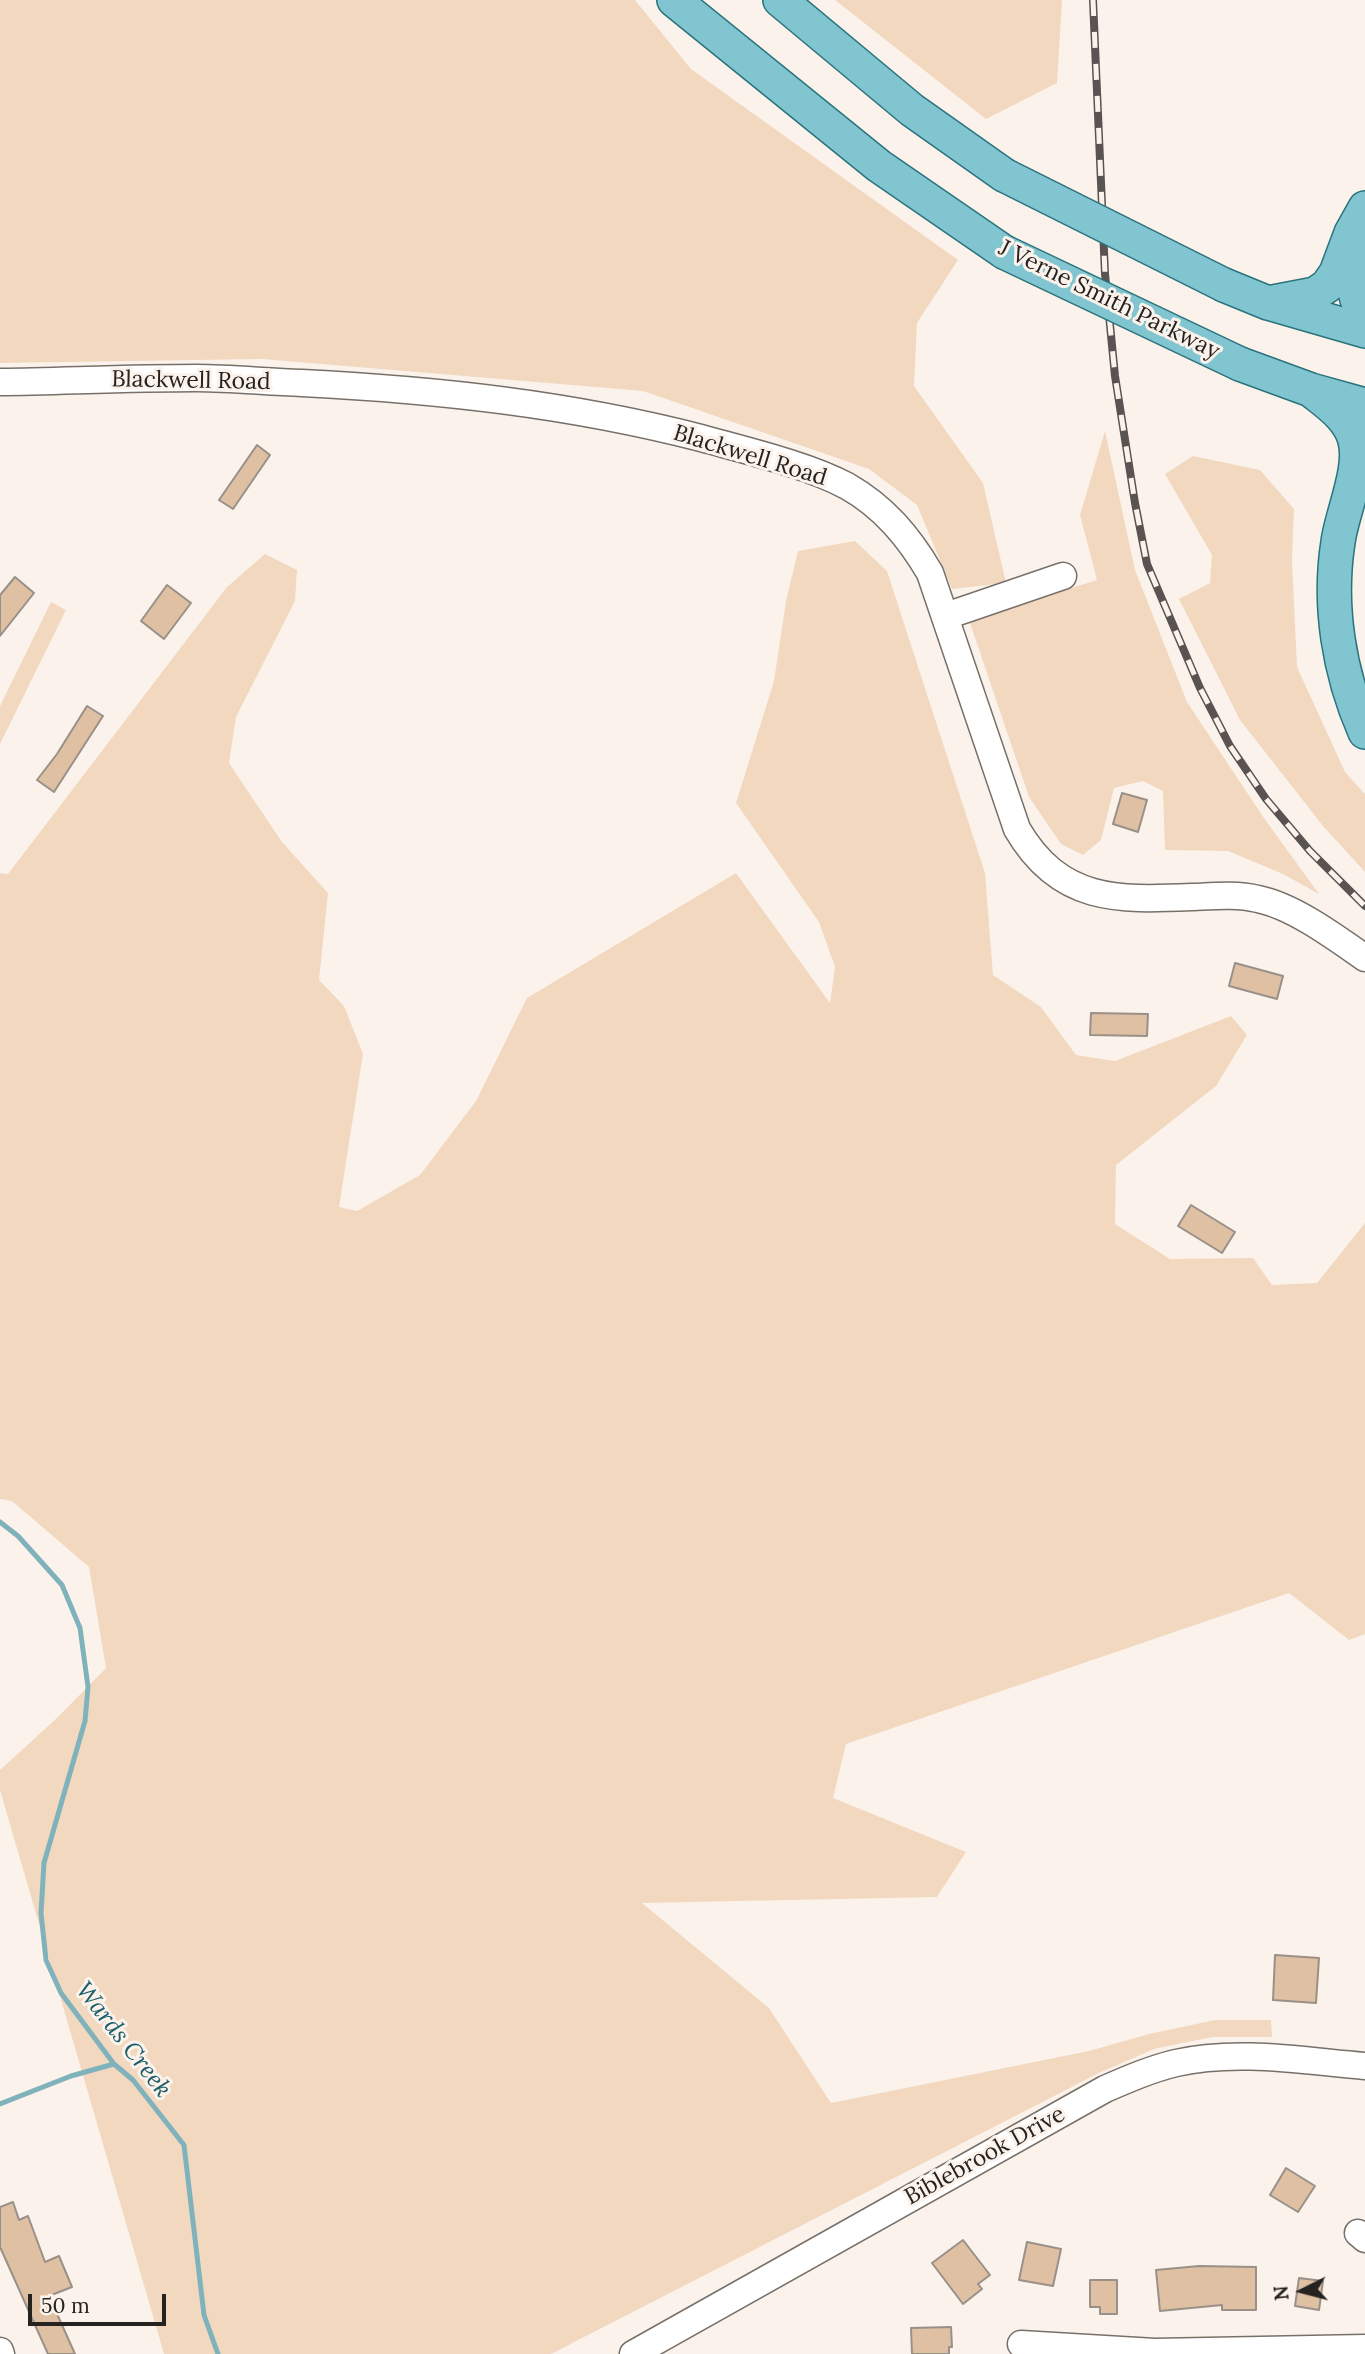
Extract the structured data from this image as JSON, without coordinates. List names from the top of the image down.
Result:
{
  "streets": {
    "main road": ["J Verne Smith Parkway"],
    "street": ["Blackwell Road", "Biblebrook Drive"]
  },
  "water": ["Wards Creek"],
  "scale_bar": "50 m",
  "north": "left"
}
